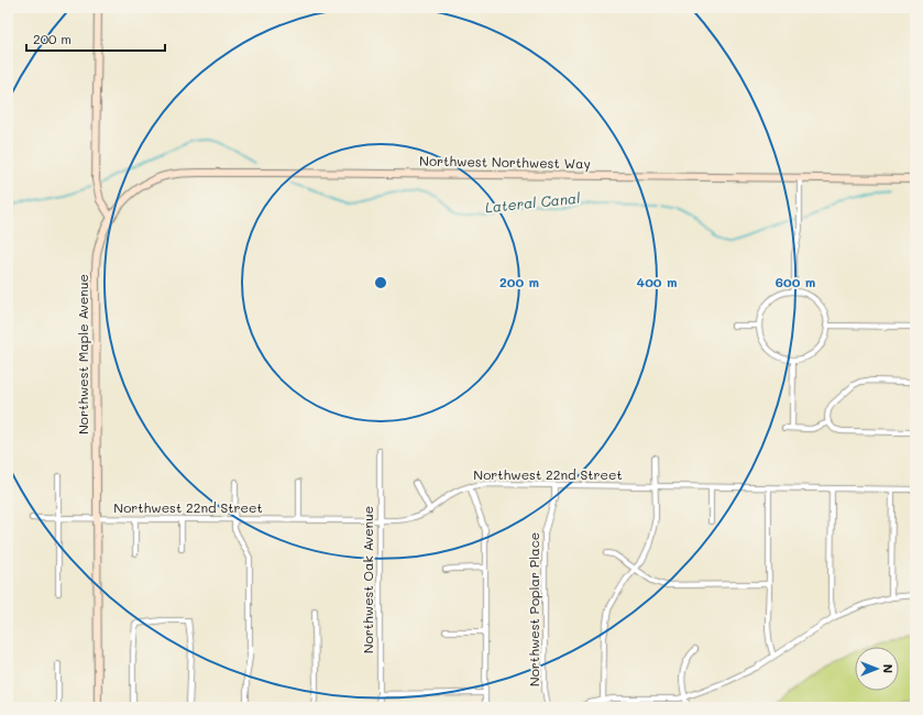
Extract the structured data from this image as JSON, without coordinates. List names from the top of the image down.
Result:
{
  "streets": {
    "street": [
      "Northwest Northwest Way",
      "Northwest Maple Avenue",
      "Northwest 22nd Street",
      "Northwest Oak Avenue",
      "Northwest Poplar Place"
    ]
  },
  "crossings": [
    ["Northwest Northwest Way", "Northwest Maple Avenue"],
    ["Northwest Maple Avenue", "Northwest 22nd Street"],
    ["Northwest 22nd Street", "Northwest Oak Avenue"],
    ["Northwest 22nd Street", "Northwest Poplar Place"]
  ],
  "water": ["Lateral Canal"],
  "scale_bar": "200 m",
  "north": "right",
  "rings": ["200 m", "400 m", "600 m"]
}
